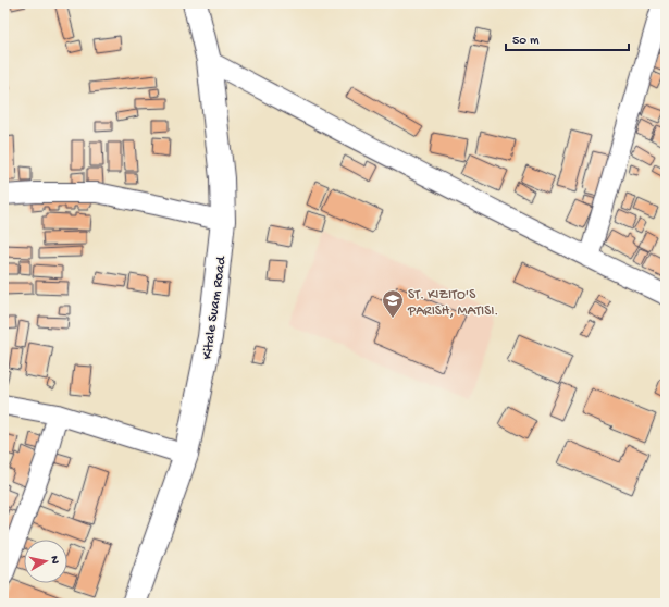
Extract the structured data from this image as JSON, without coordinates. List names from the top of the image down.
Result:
{
  "streets": {
    "highway": ["Kitale Suam Road"]
  },
  "places": {
    "school or university": ["ST. KIZITO'S PARISH, MATISI."]
  },
  "scale_bar": "50 m",
  "north": "right"
}
